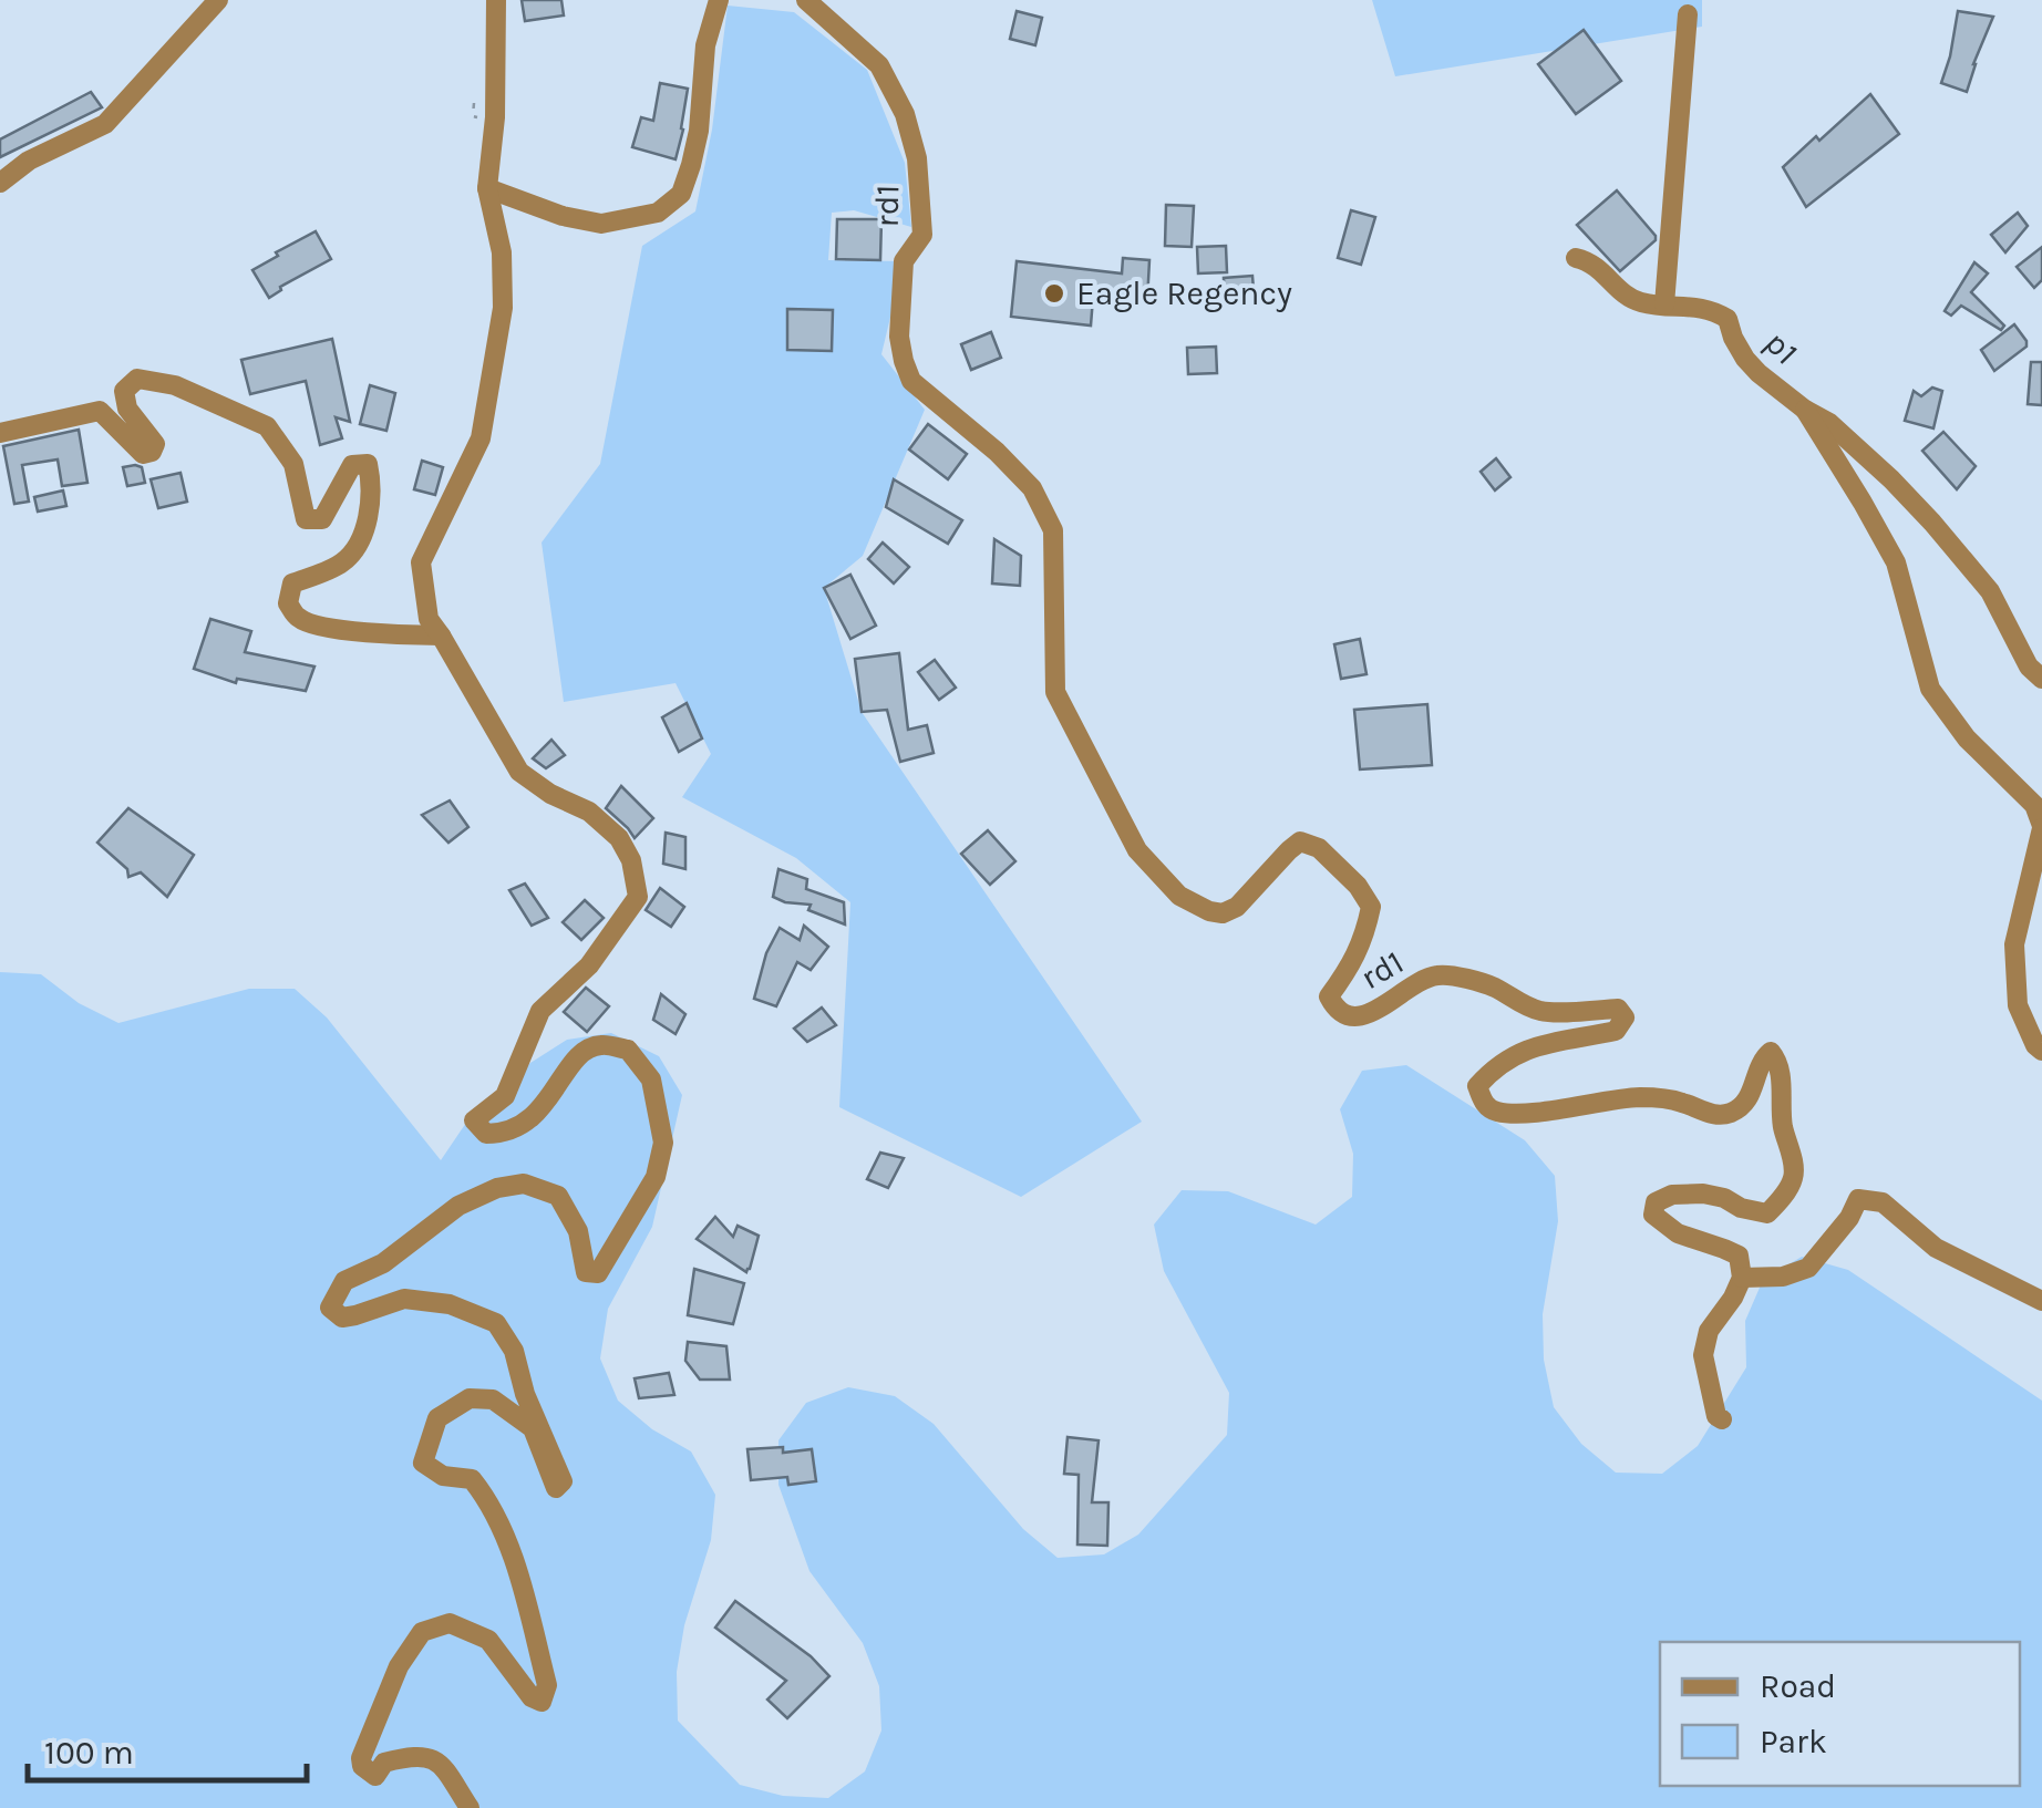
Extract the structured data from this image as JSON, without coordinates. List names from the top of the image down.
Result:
{
  "streets": {
    "street": ["rd1", "p1"]
  },
  "places": ["Eagle Regency"],
  "legend": ["Road", "Park"],
  "scale_bar": "100 m"
}
